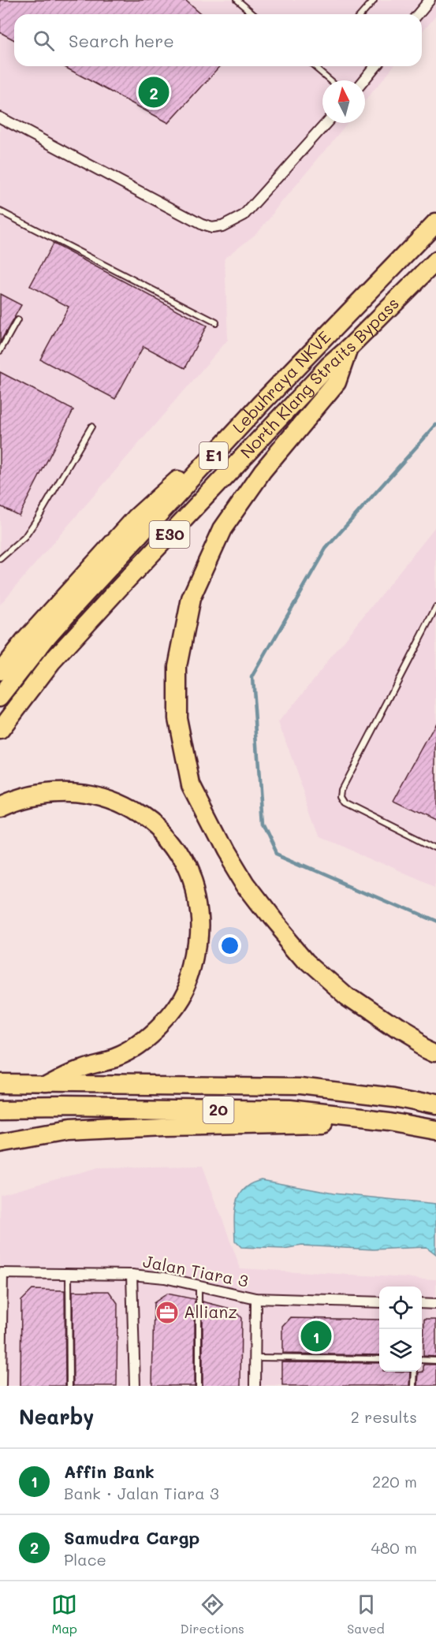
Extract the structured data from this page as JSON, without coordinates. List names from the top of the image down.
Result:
{
  "streets": {
    "highway": [
      "North Klang Straits Bypass",
      "Lebuhraya NKVE",
      "E1",
      "E30",
      "20"
    ],
    "street": ["Jalan Tiara 3"]
  },
  "places": {
    "office": ["Allianz"]
  },
  "north": "top",
  "page": {
    "search": "Search here",
    "pins": ["2", "1"],
    "heading": ["Nearby", "2 results"],
    "list": [
      {
        "mark": "1",
        "name": "Affin Bank",
        "note": "Bank · Jalan Tiara 3",
        "value": "220 m"
      },
      {
        "mark": "2",
        "name": "Samudra Cargp",
        "note": "Place",
        "value": "480 m"
      }
    ],
    "nav": ["Map", "Directions", "Saved"]
  }
}
